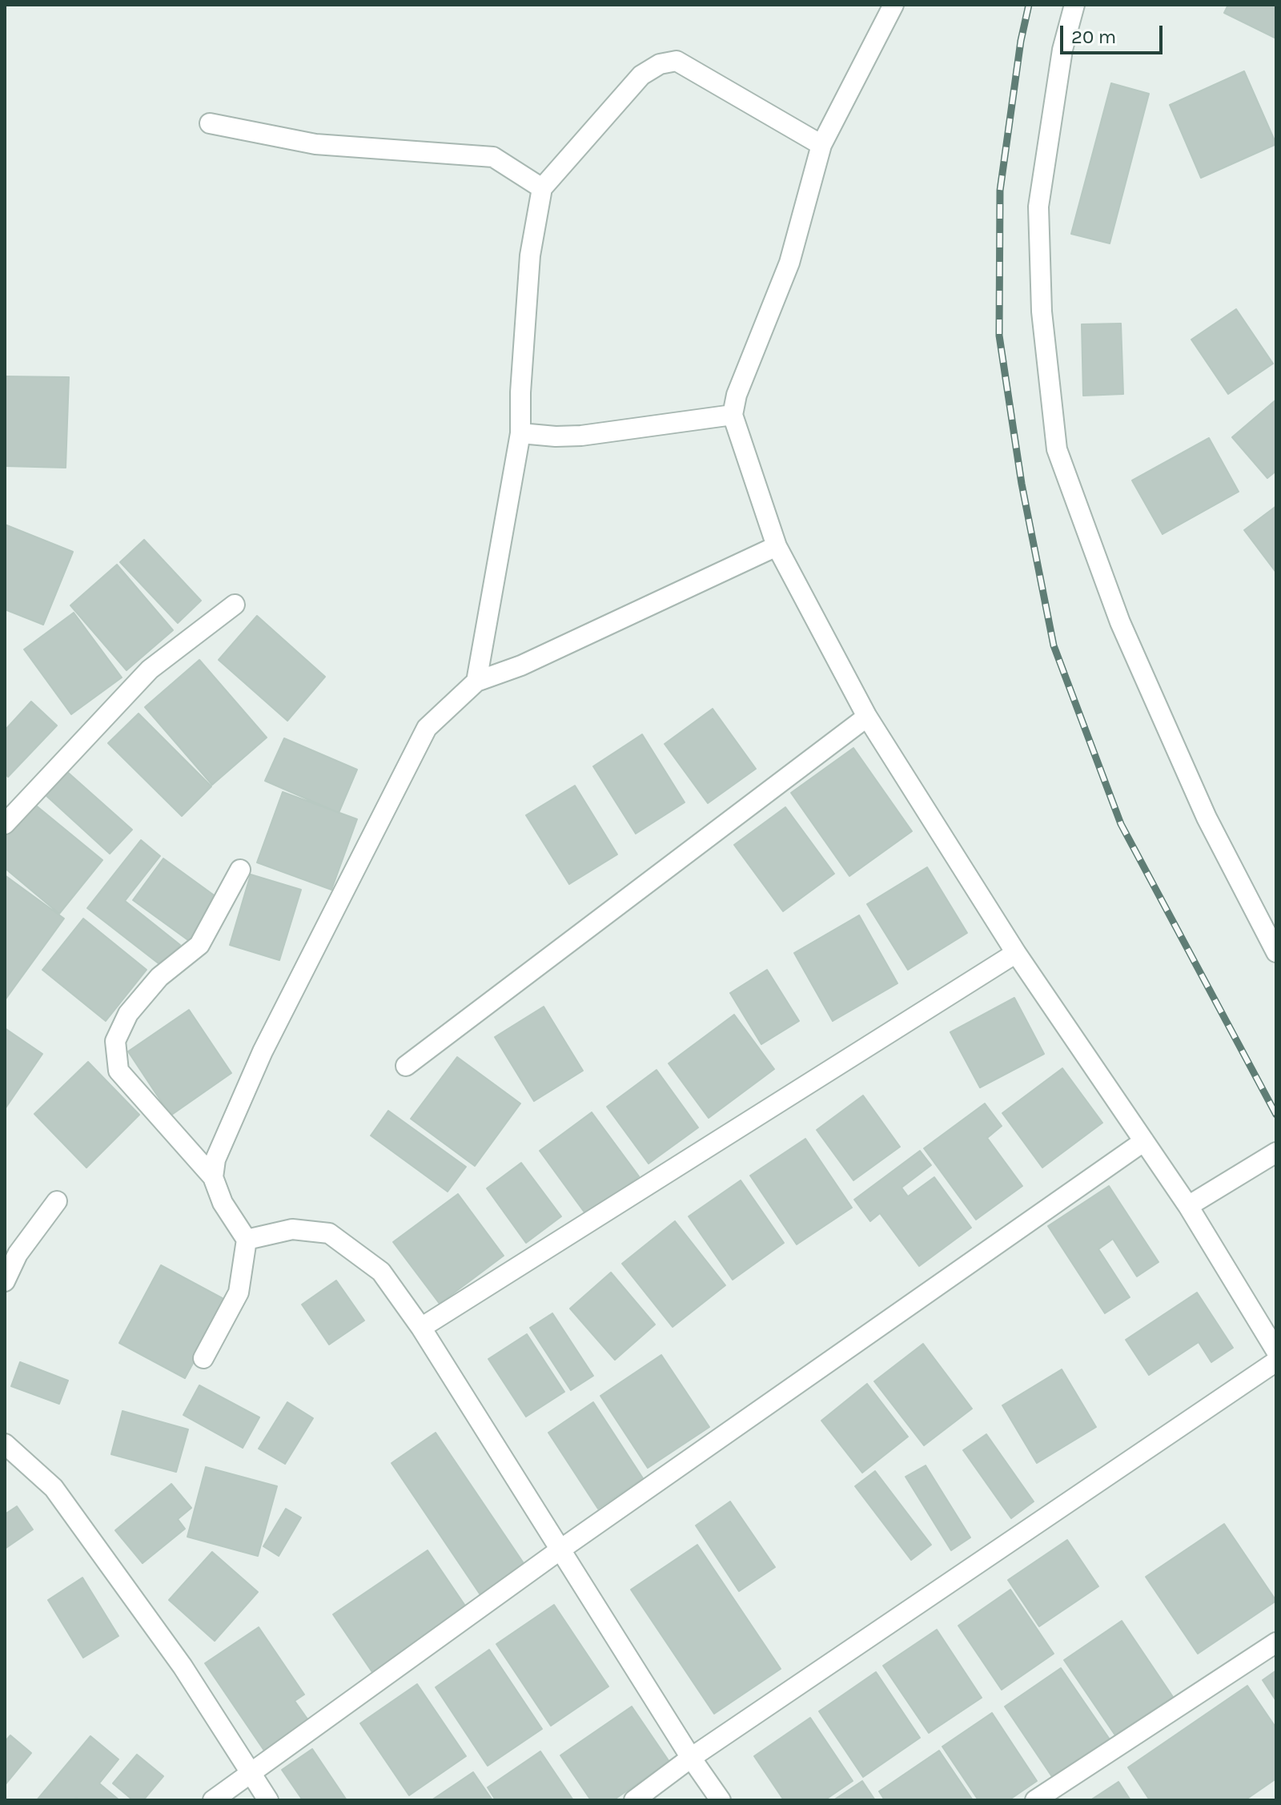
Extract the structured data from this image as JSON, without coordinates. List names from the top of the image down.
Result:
{
  "scale_bar": "20 m"
}
